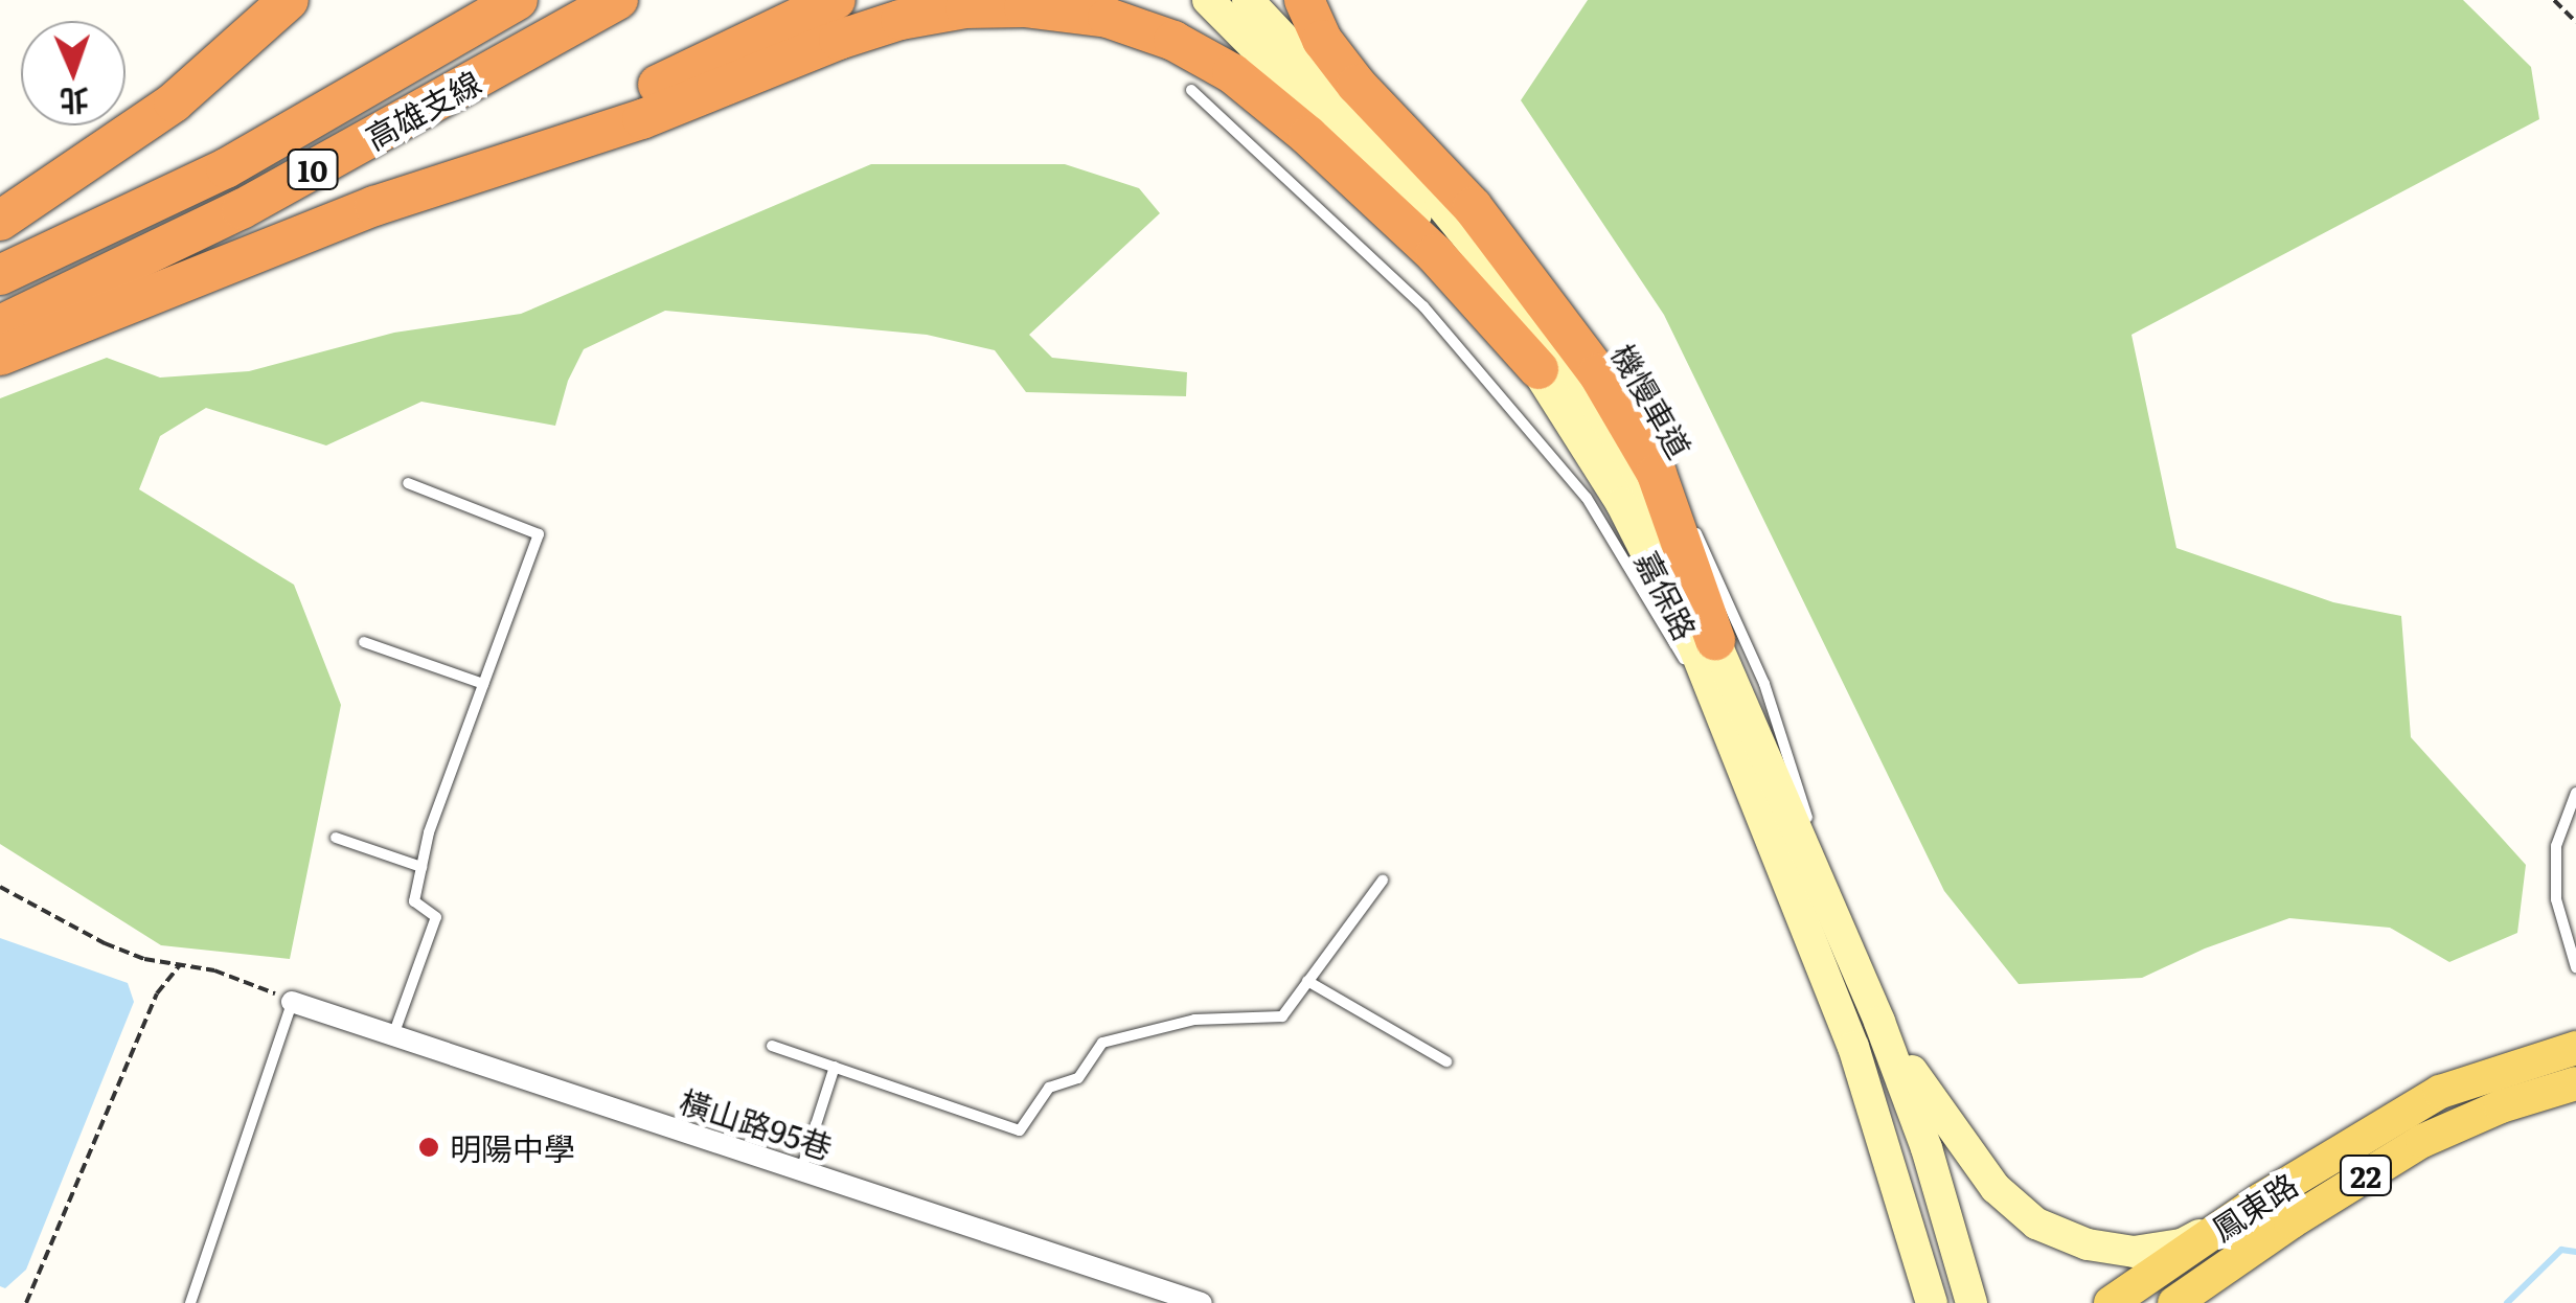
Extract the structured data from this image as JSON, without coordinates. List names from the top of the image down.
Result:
{
  "streets": {
    "highway": ["高雄支線", "10"],
    "main road": ["22", "鳳東路"],
    "street": ["嘉保路", "橫山路95巷"],
    "lane": ["機慢車道"]
  },
  "crossings": [
    ["機慢車道", "嘉保路"]
  ],
  "places": ["明陽中學"],
  "north": "bottom"
}
